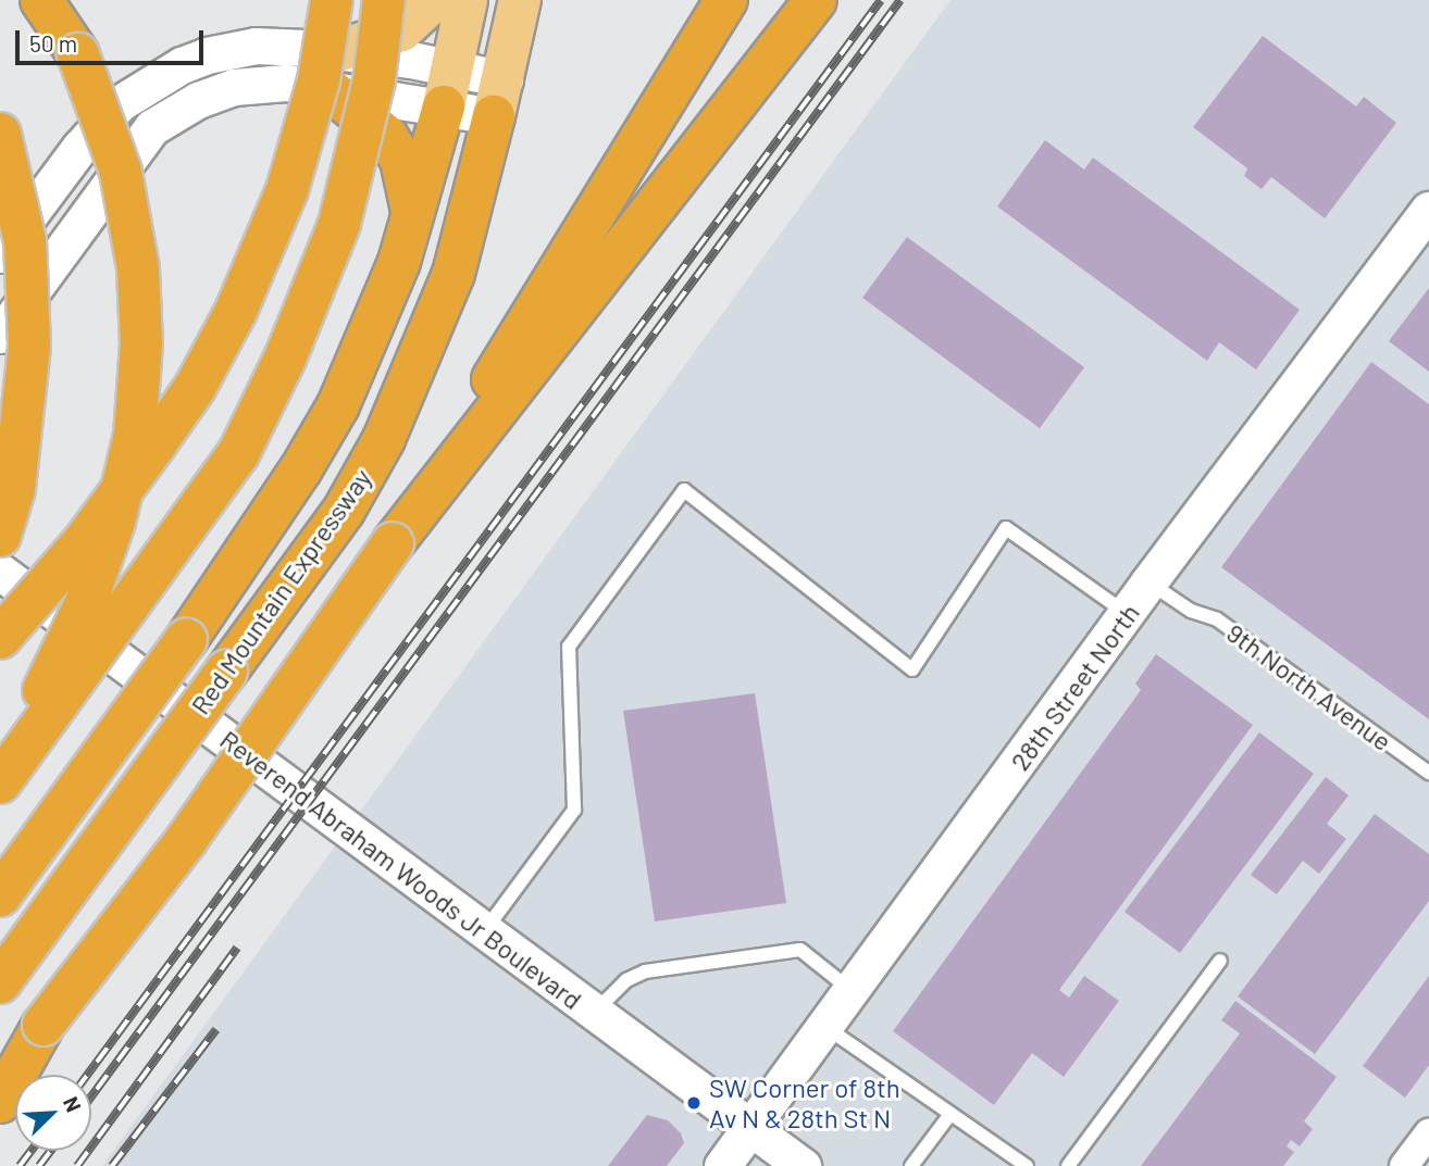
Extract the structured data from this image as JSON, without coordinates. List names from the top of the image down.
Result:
{
  "streets": {
    "highway": ["Red Mountain Expressway"],
    "street": ["28th Street North", "Reverend Abraham Woods Jr Boulevard"],
    "lane": ["9th North Avenue"]
  },
  "crossings": [
    ["28th Street North", "9th North Avenue"],
    ["28th Street North", "Reverend Abraham Woods Jr Boulevard"]
  ],
  "places": ["SW Corner of 8th Av N & 28th St N"],
  "scale_bar": "50 m",
  "north": "top right"
}
